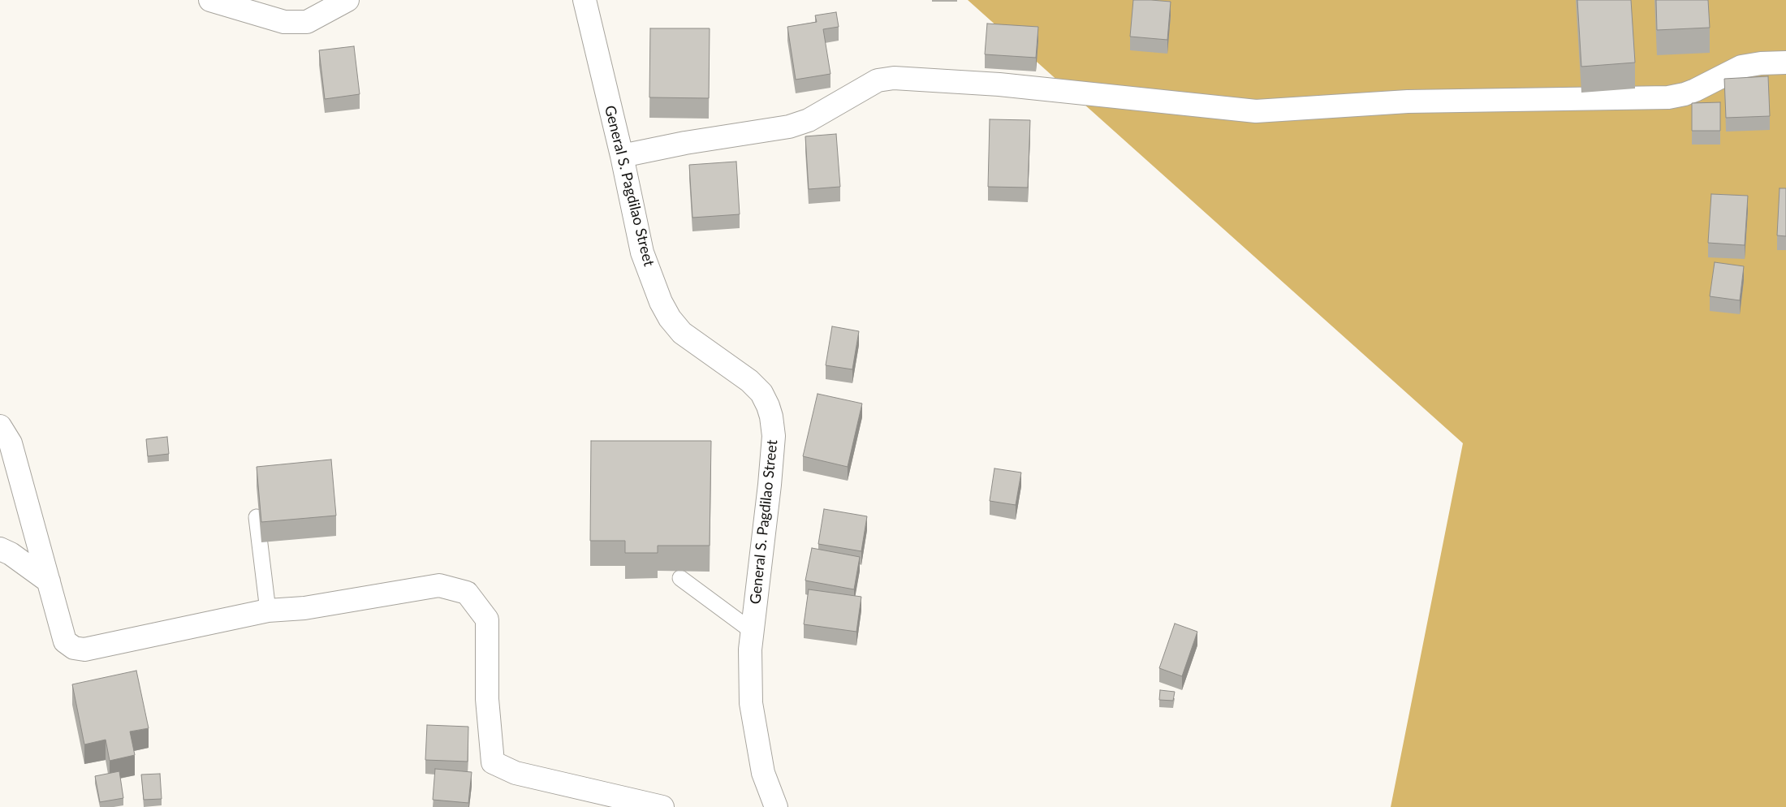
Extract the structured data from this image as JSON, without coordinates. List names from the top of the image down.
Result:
{
  "streets": {
    "street": ["General S. Pagdilao Street"]
  }
}
